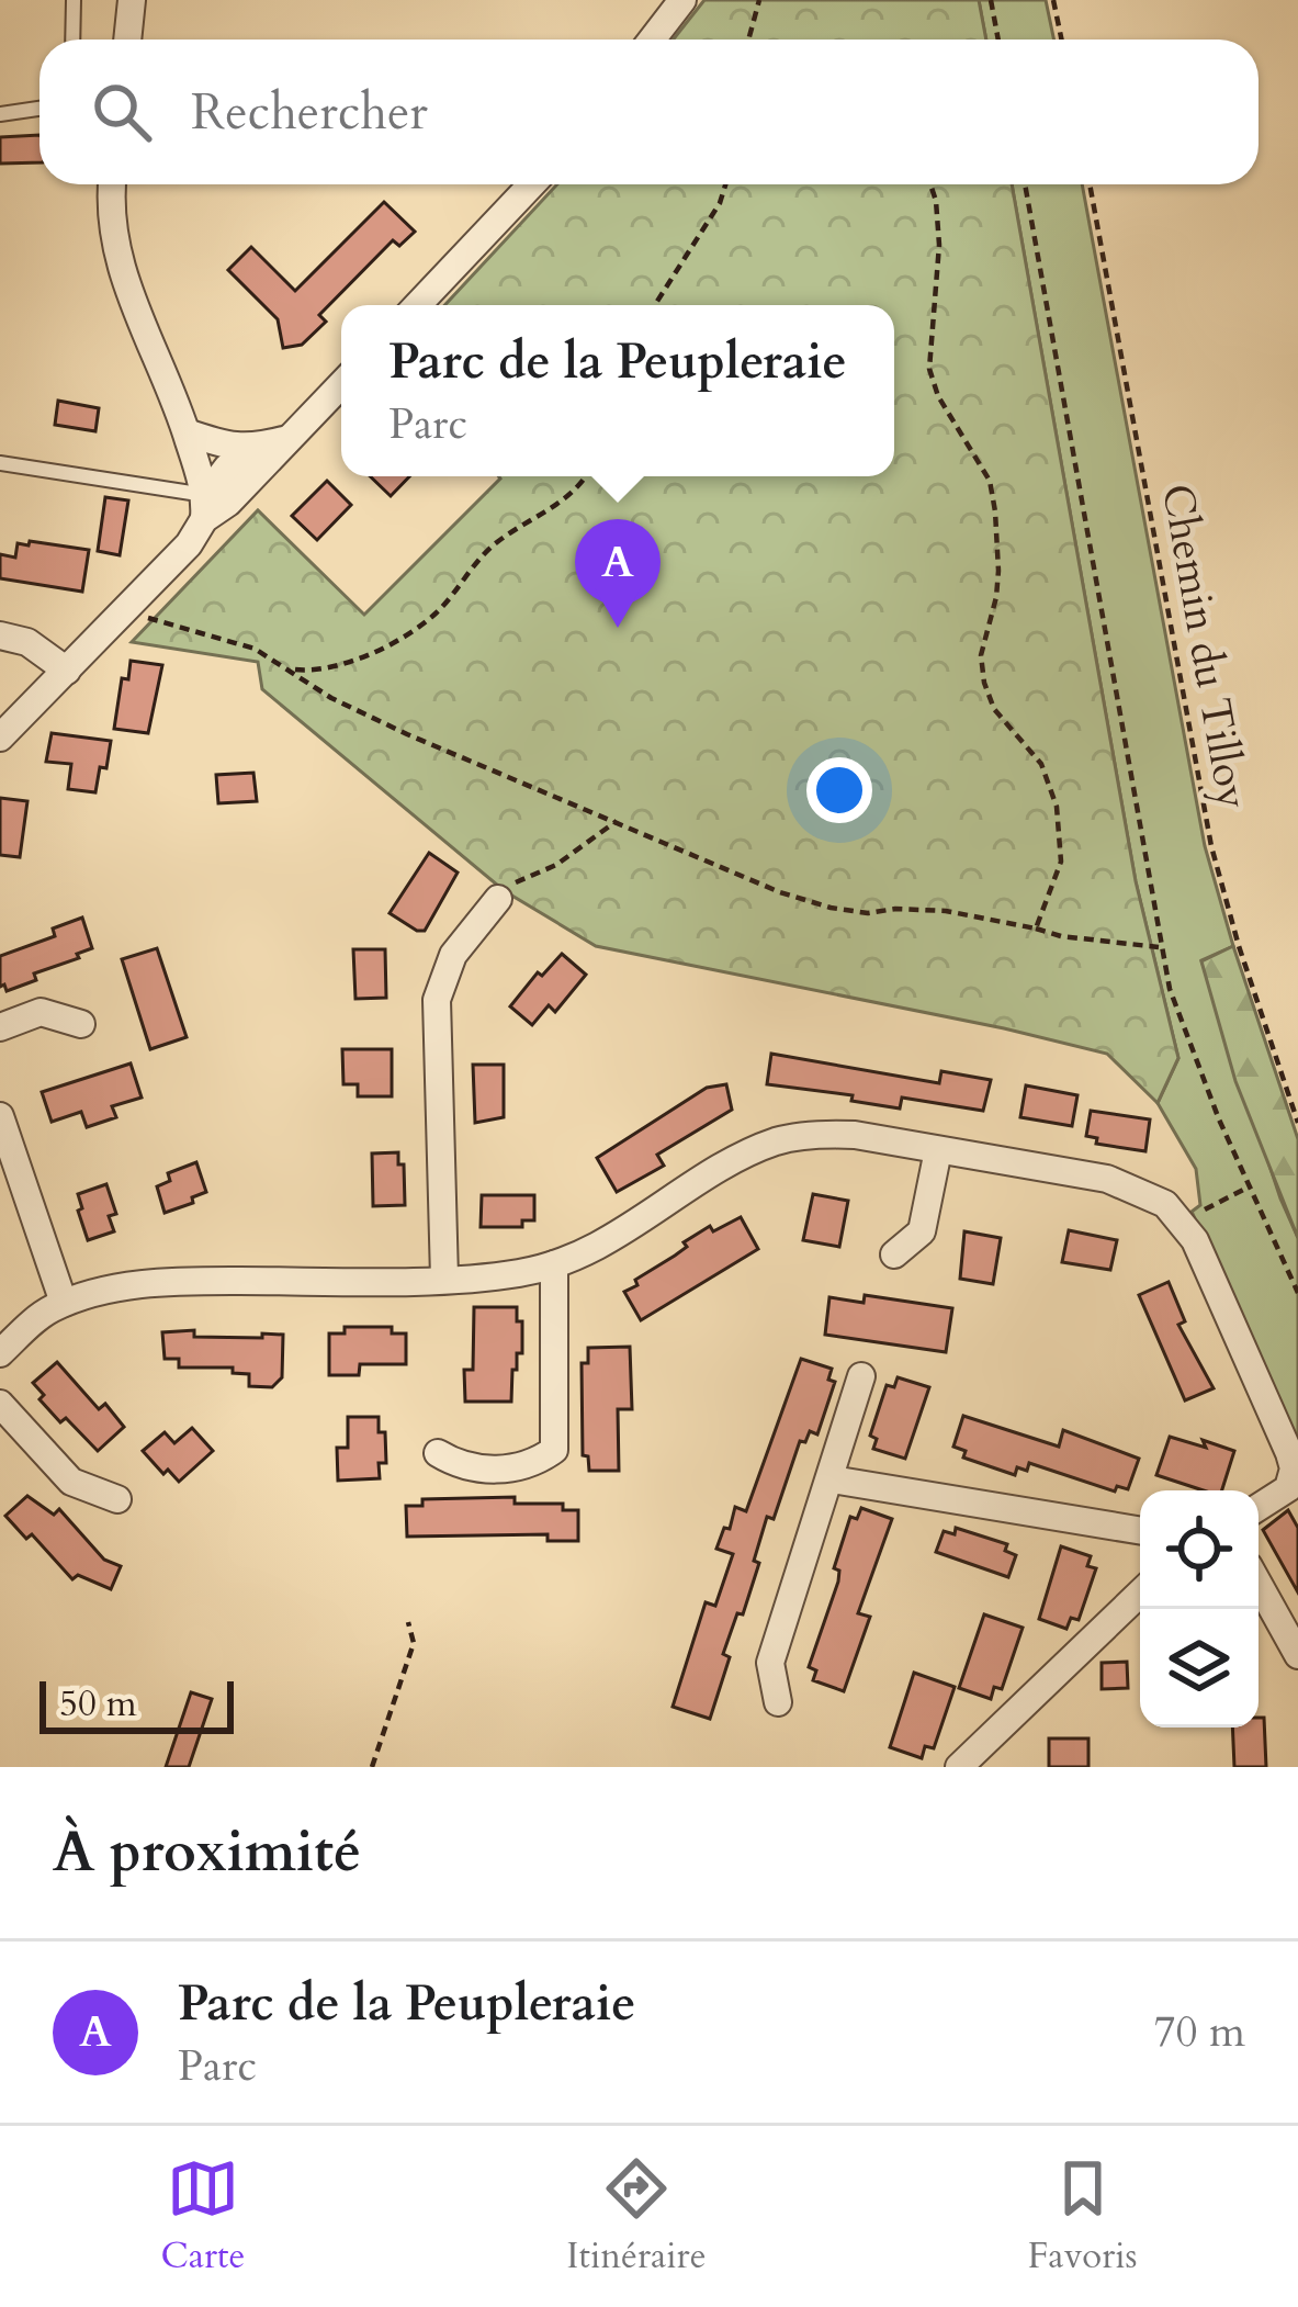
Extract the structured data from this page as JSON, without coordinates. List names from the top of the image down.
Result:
{
  "streets": {
    "path": ["Chemin du Tilloy"]
  },
  "scale_bar": "50 m",
  "page": {
    "search": "Rechercher",
    "popup": ["Parc de la Peupleraie", "Parc"],
    "pins": "A",
    "scale": "50 m",
    "heading": "À proximité",
    "list": [
      {
        "mark": "A",
        "name": "Parc de la Peupleraie",
        "note": "Parc",
        "value": "70 m"
      }
    ],
    "nav": ["Carte", "Itinéraire", "Favoris"]
  }
}
